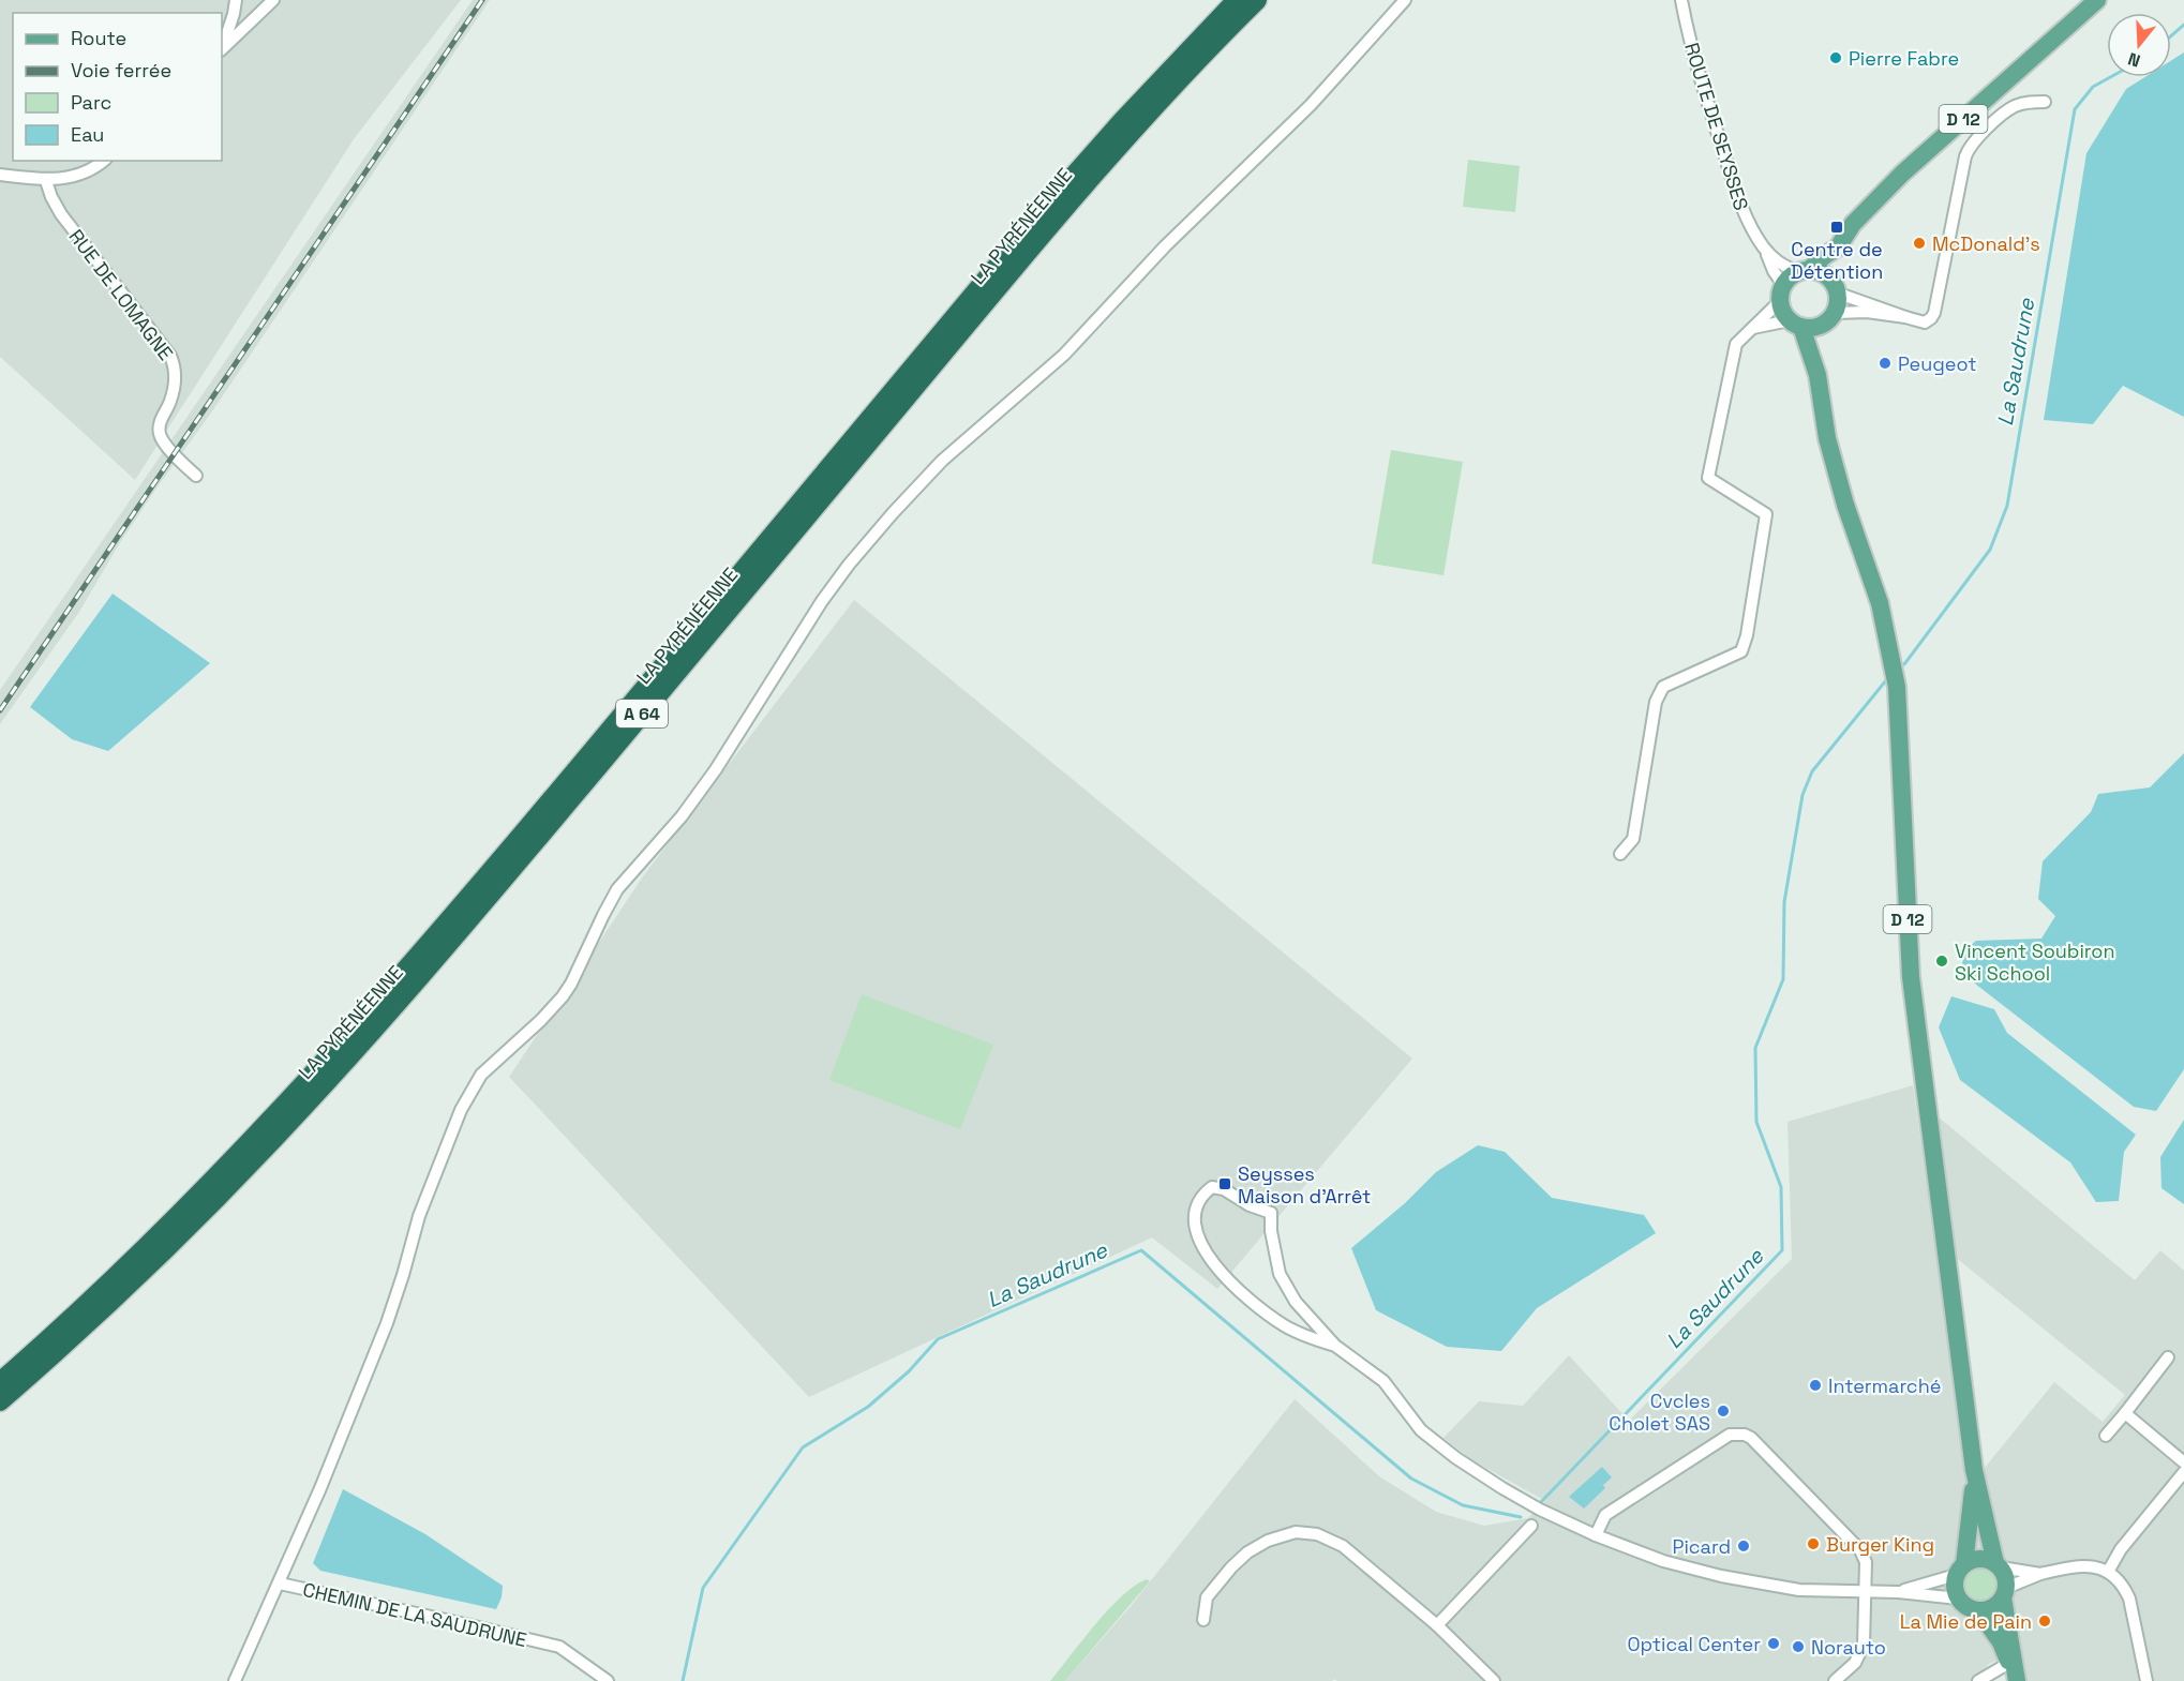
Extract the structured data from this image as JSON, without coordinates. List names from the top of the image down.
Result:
{
  "streets": {
    "highway": ["LA PYRÉNÉENNE", "A 64"],
    "main road": ["D 12"],
    "street": ["ROUTE DE SEYSSES", "RUE DE LOMAGNE", "CHEMIN DE LA SAUDRUNE"]
  },
  "crossings": [
    ["D 12", "ROUTE DE SEYSSES"]
  ],
  "water": ["La Saudrune"],
  "places": {
    "other": [
      "Pierre Fabre",
      "McDonald's",
      "Peugeot",
      "Vincent Soubiron Ski School",
      "Intermarché",
      "Cvcles Cholet SAS",
      "Burger King",
      "Picard",
      "La Mie de Pain",
      "Optical Center",
      "Norauto"
    ],
    "transit": ["Centre de Détention", "Seysses Maison d'Arrêt"]
  },
  "legend": [
    "Route",
    "Voie ferrée",
    "Parc",
    "Eau"
  ],
  "north": "bottom"
}
